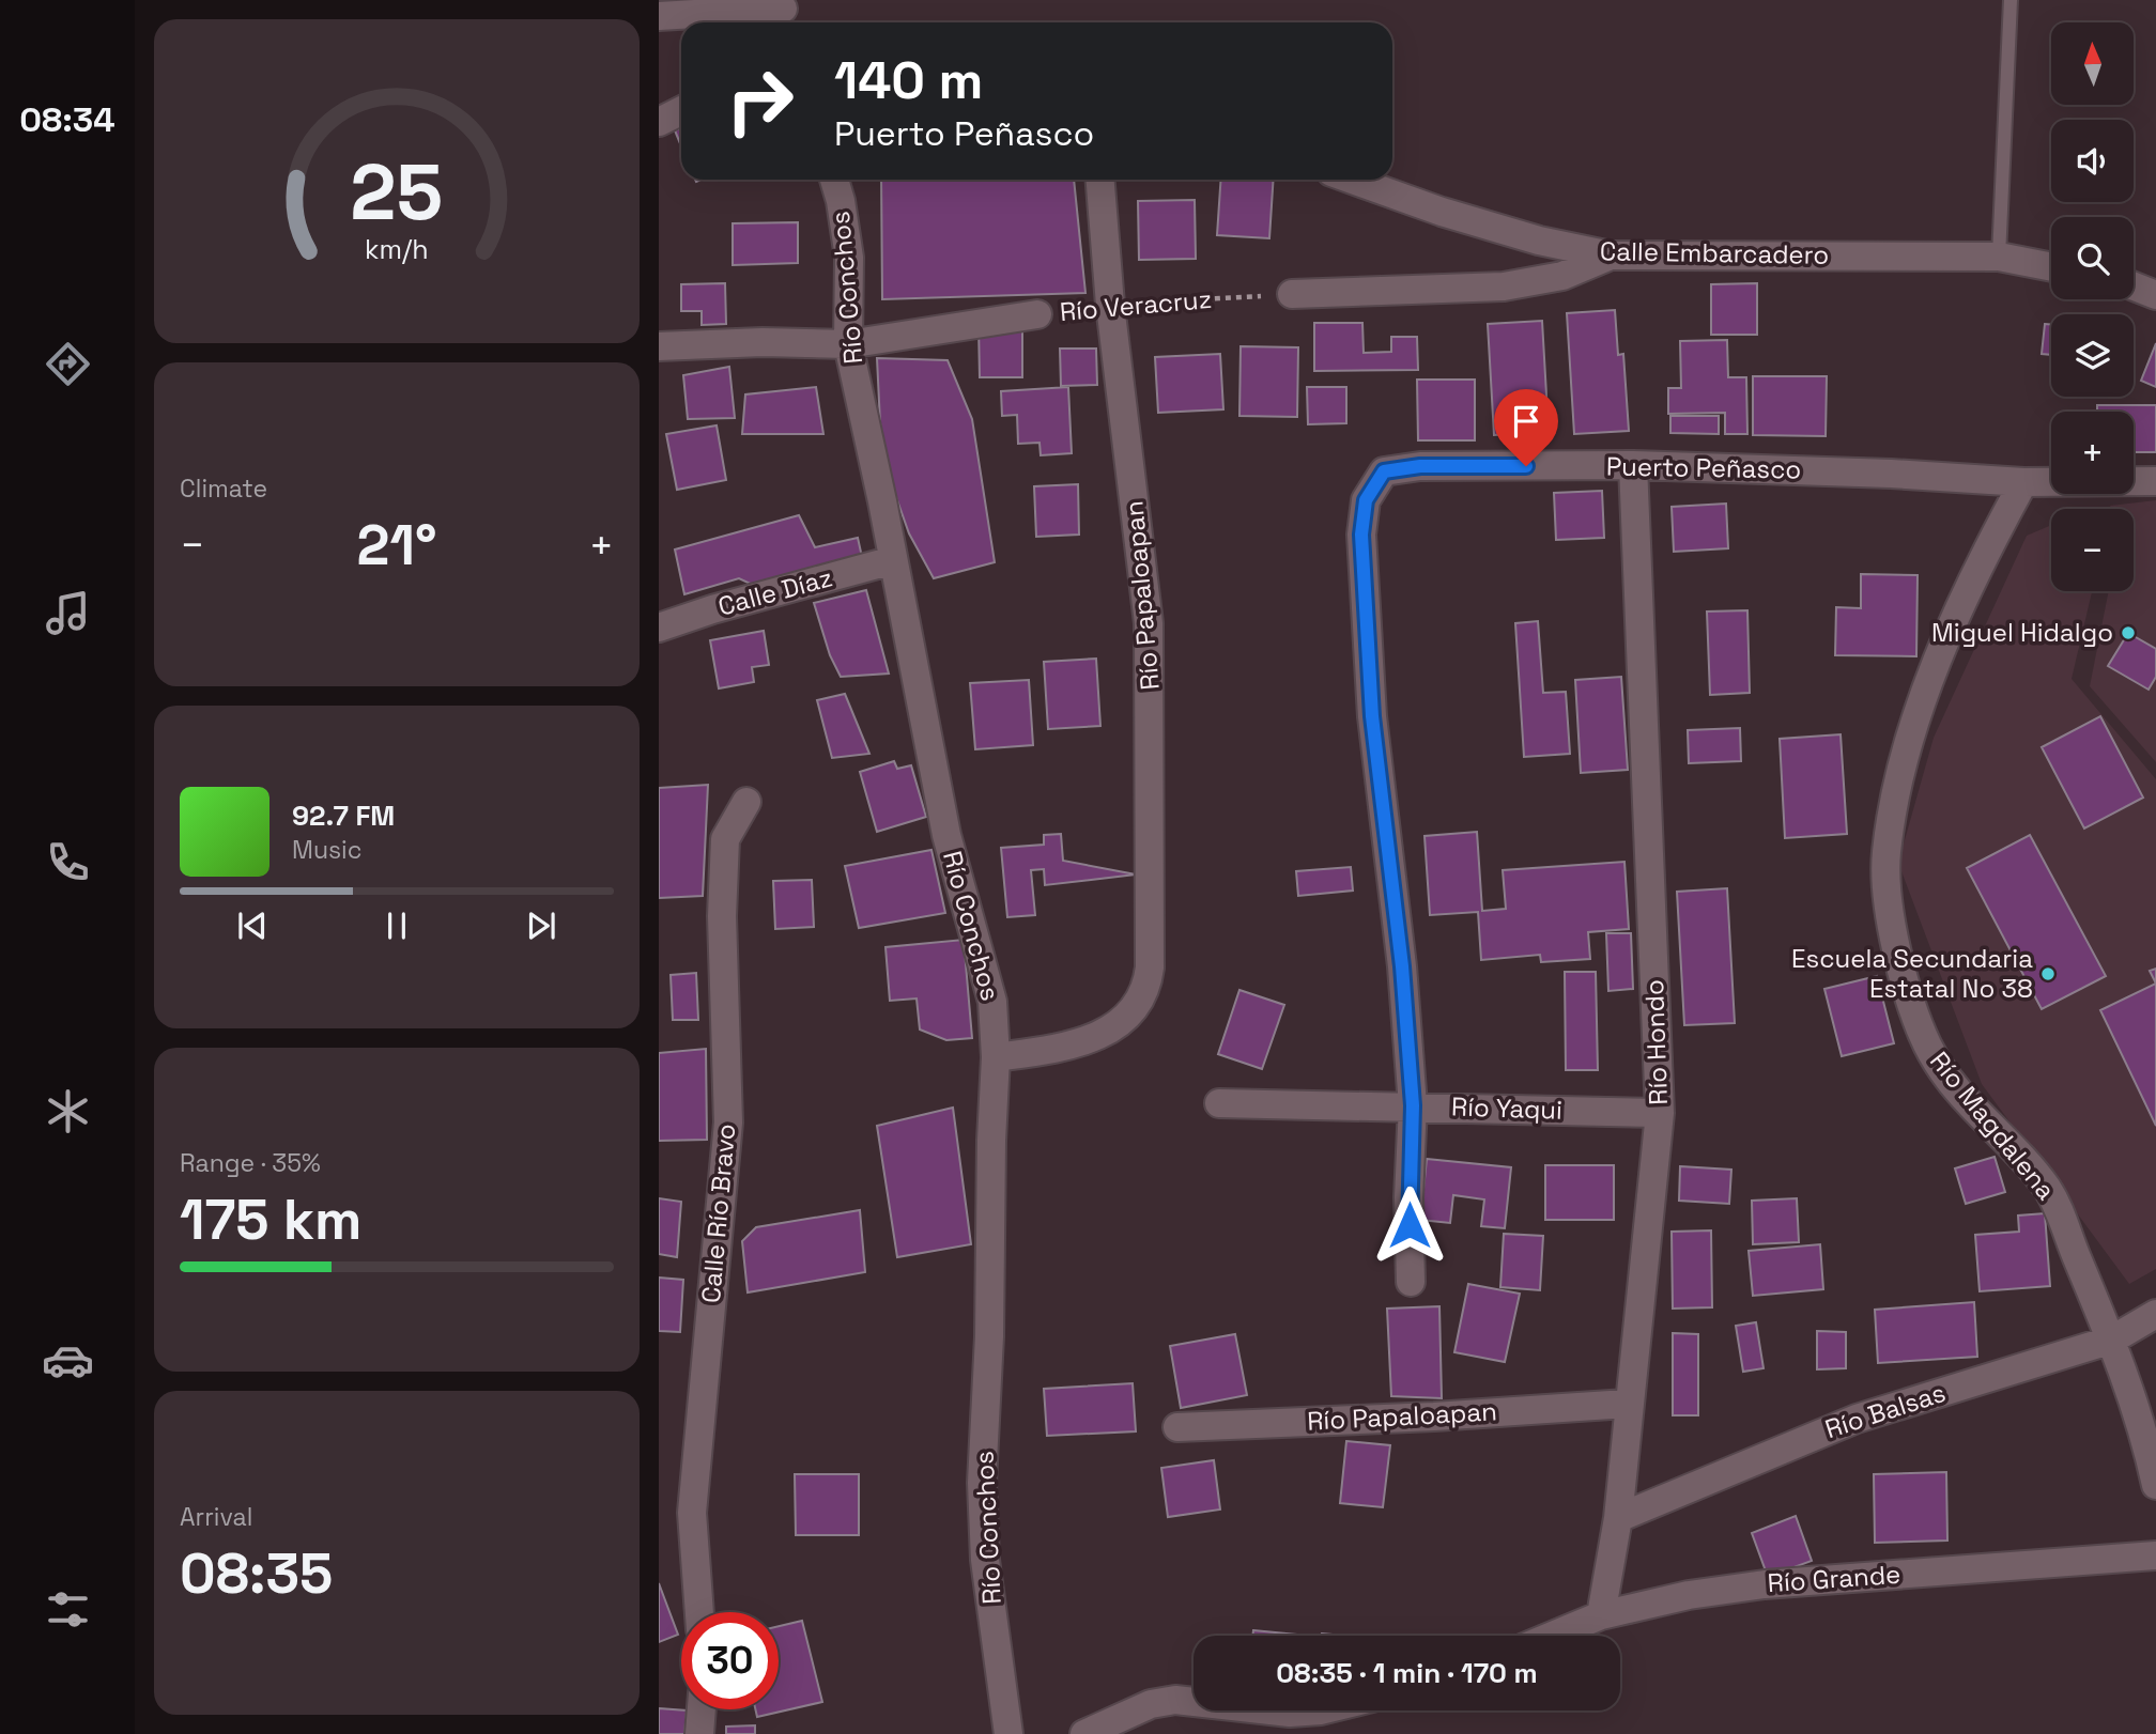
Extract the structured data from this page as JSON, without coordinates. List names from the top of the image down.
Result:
{
  "streets": {
    "street": [
      "Calle Embarcadero",
      "Río Conchos",
      "Río Veracruz",
      "Puerto Peñasco",
      "Calle Díaz",
      "Río Papaloapan",
      "Río Hondo",
      "Río Yaqui",
      "Río Magdalena",
      "Calle Río Bravo",
      "Río Balsas",
      "Río Grande"
    ]
  },
  "crossings": [
    ["Río Conchos", "Río Veracruz"],
    ["Río Conchos", "Calle Díaz"],
    ["Río Conchos", "Río Papaloapan"],
    ["Río Veracruz", "Río Papaloapan"],
    ["Puerto Peñasco", "Río Hondo"],
    ["Puerto Peñasco", "Río Yaqui"],
    ["Puerto Peñasco", "Río Magdalena"],
    ["Río Papaloapan", "Río Hondo"],
    ["Río Hondo", "Río Yaqui"],
    ["Río Hondo", "Río Balsas"],
    ["Río Hondo", "Río Grande"],
    ["Río Magdalena", "Río Balsas"]
  ],
  "places": ["Miguel Hidalgo", "Escuela Secundaria Estatal No 38"],
  "north": "top",
  "page": {
    "tabs": "08:34",
    "map_buttons": ["+", "−"],
    "turn": ["140 m", "Puerto Peñasco"],
    "tile": [
      "Climate",
      ["Range · 35%", "175 km"],
      ["Arrival", "08:35"]
    ],
    "heat": ["−", "21°", "+"],
    "song": ["92.7 FM", "Music"],
    "limit": "30",
    "trip": "08:35 · 1 min · 170 m",
    "gauge": ["25", "km/h"]
  }
}
